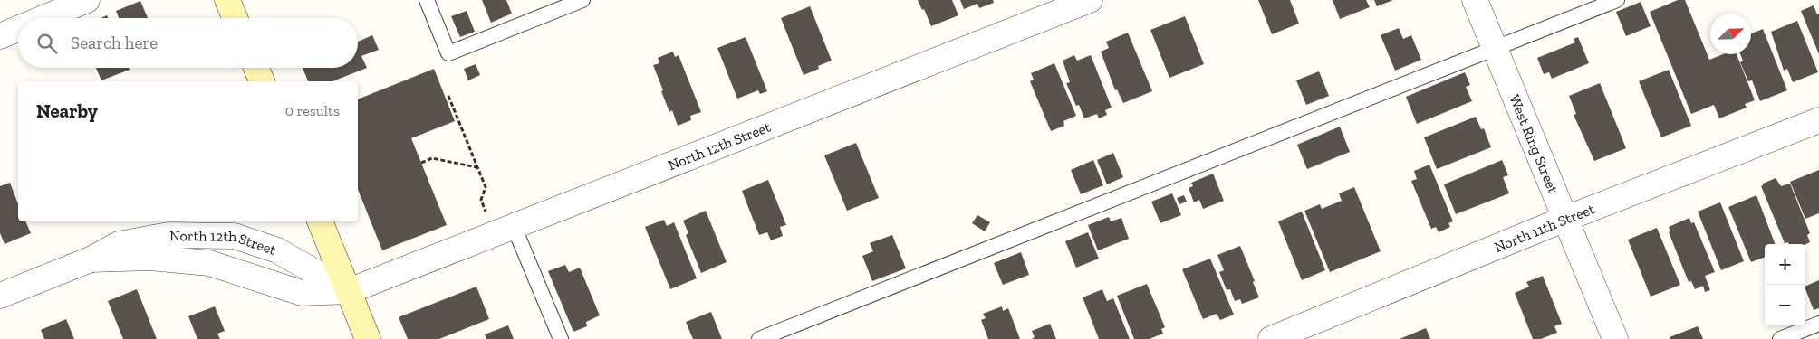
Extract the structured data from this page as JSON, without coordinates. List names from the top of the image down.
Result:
{
  "streets": {
    "street": ["West Ring Street", "North 12th Street", "North 11th Street"]
  },
  "crossings": [
    ["West Ring Street", "North 11th Street"]
  ],
  "north": "top right",
  "page": {
    "search": "Search here",
    "heading": ["Nearby", "0 results"],
    "map_buttons": ["+", "−"]
  }
}
